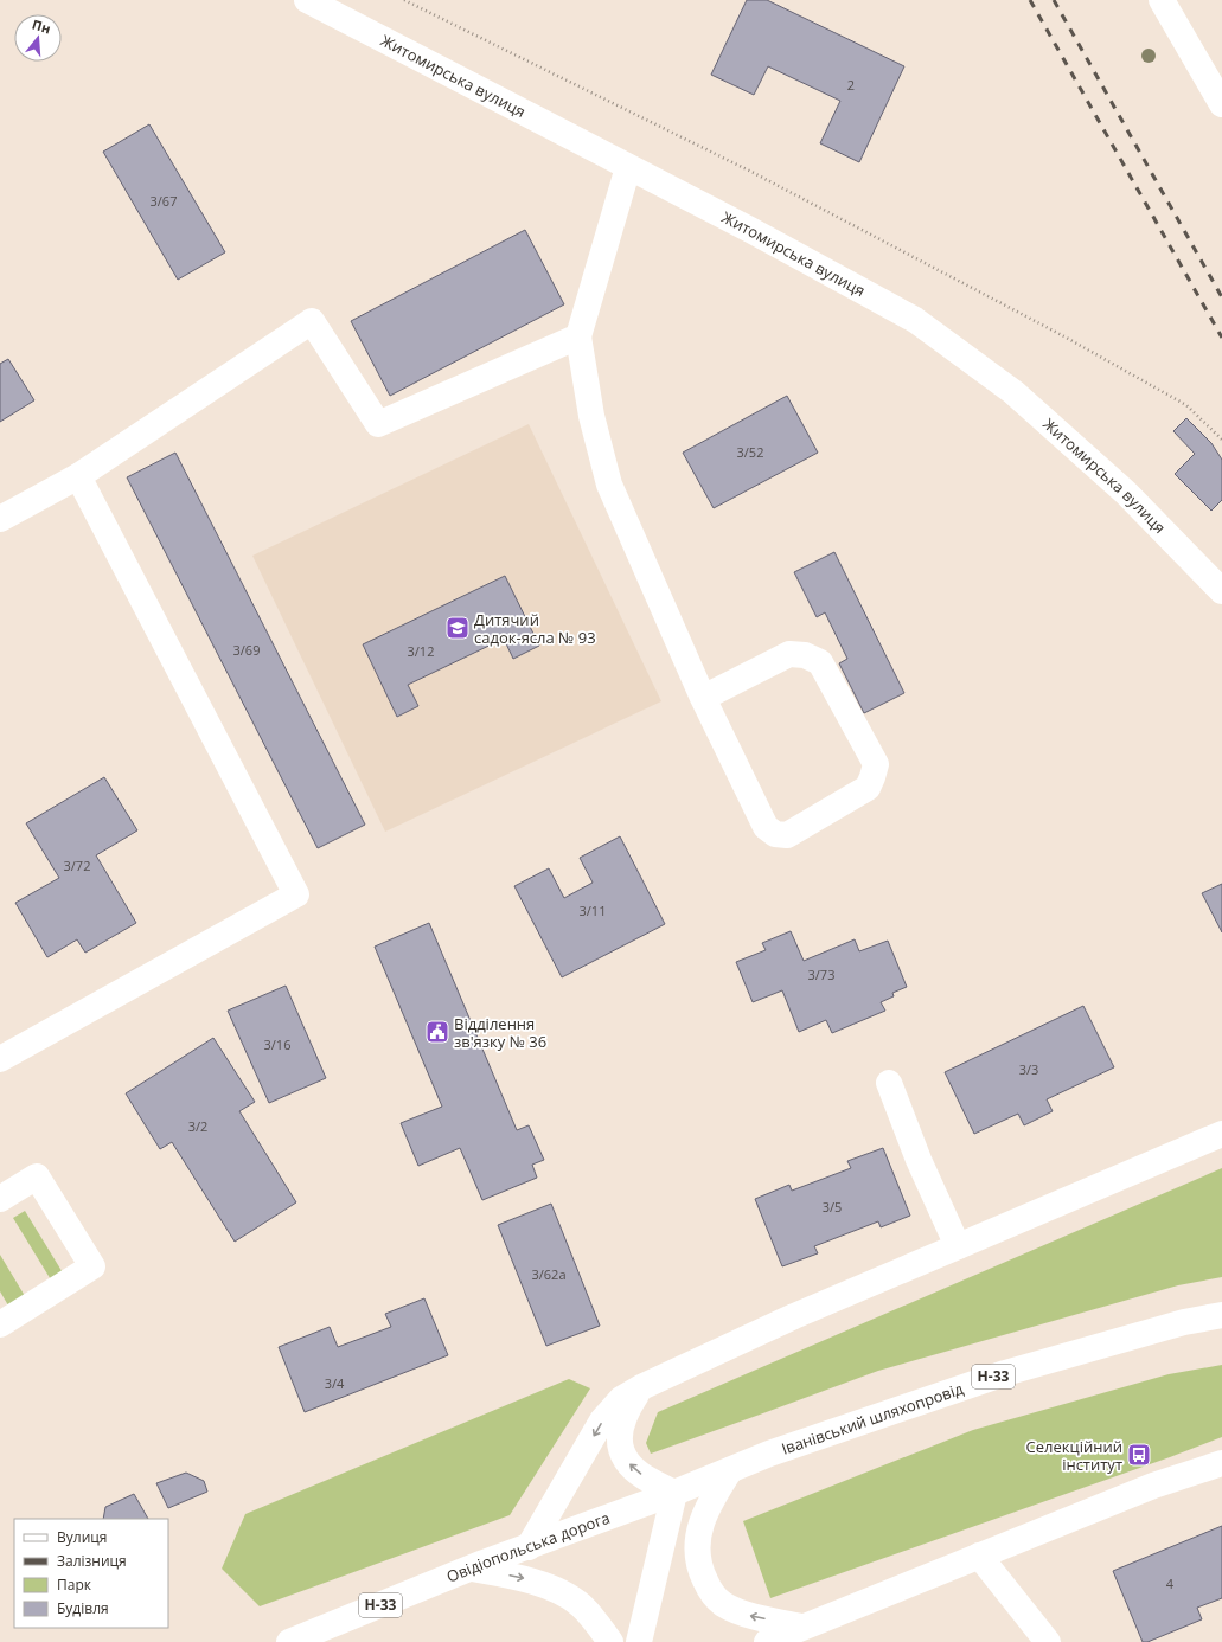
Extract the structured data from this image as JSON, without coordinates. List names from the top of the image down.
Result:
{
  "streets": {
    "street": [
      "Житомирська вулиця",
      "Н-33",
      "Іванівський шляхопровід",
      "Овідіопольська дорога"
    ]
  },
  "crossings": [
    ["Іванівський шляхопровід", "Овідіопольська дорога"]
  ],
  "places": {
    "school or university": ["Дитячий садок-ясла № 93"],
    "public building": ["Відділення зв'язку № 36"],
    "bus stop": ["Селекційний інститут"]
  },
  "house_numbers": [
    "2",
    "3/67",
    "3/52",
    "3/69",
    "3/12",
    "3/72",
    "3/11",
    "3/73",
    "3/16",
    "3/3",
    "3/2",
    "3/5",
    "3/62а",
    "3/4",
    "4"
  ],
  "legend": [
    "Вулиця",
    "Залізниця",
    "Парк",
    "Будівля"
  ],
  "north": "top"
}
